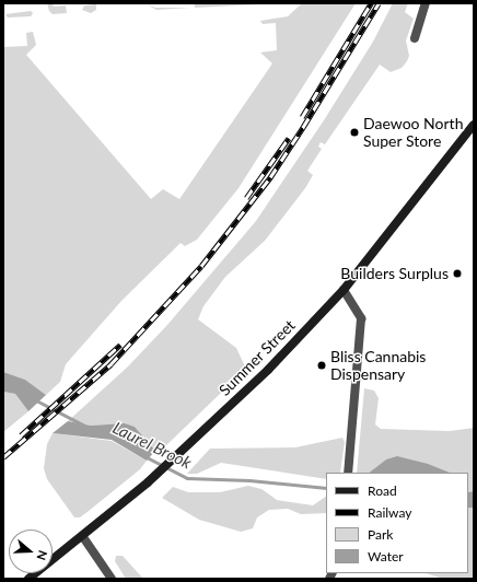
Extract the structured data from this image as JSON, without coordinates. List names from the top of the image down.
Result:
{
  "streets": {
    "main road": ["Summer Street"]
  },
  "water": ["Laurel Brook"],
  "places": ["Daewoo North Super Store", "Builders Surplus", "Bliss Cannabis Dispensary"],
  "legend": [
    "Road",
    "Railway",
    "Park",
    "Water"
  ],
  "north": "right"
}
